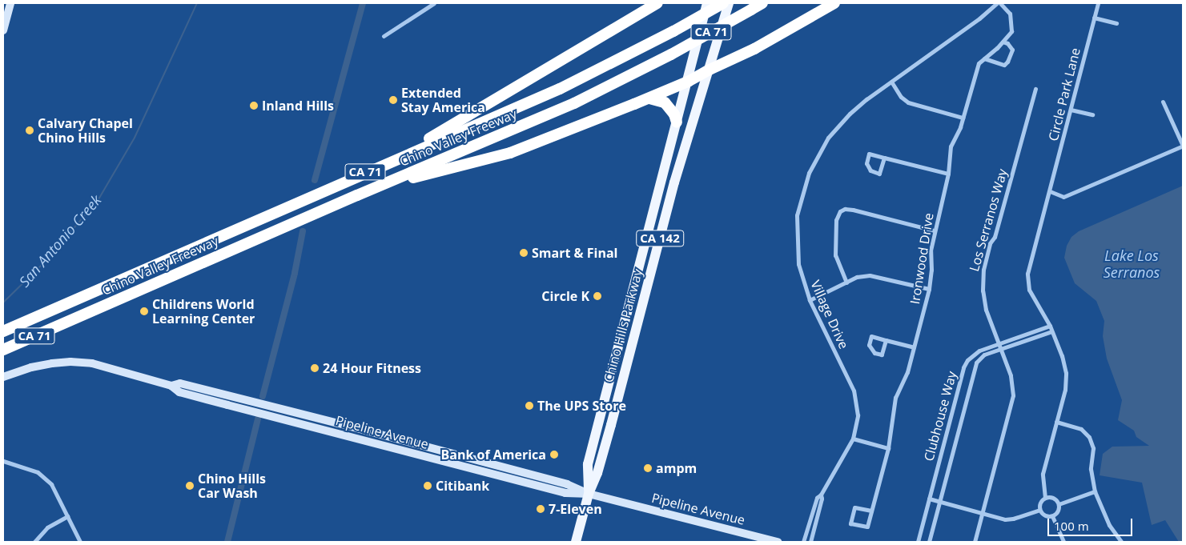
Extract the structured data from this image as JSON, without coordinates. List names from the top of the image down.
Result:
{
  "streets": {
    "highway": ["CA 71", "Chino Valley Freeway"],
    "main road": ["CA 142", "Chino Hills Parkway", "Pipeline Avenue"],
    "street": [
      "Circle Park Lane",
      "Los Serranos Way",
      "Ironwood Drive",
      "Village Drive",
      "Clubhouse Way"
    ]
  },
  "crossings": [
    ["Circle Park Lane", "Clubhouse Way"],
    ["Los Serranos Way", "Clubhouse Way"],
    ["Chino Hills Parkway", "Pipeline Avenue"]
  ],
  "water": ["San Antonio Creek", "Lake Los Serranos"],
  "places": [
    "Extended Stay America",
    "Inland Hills",
    "Calvary Chapel Chino Hills",
    "Smart & Final",
    "Circle K",
    "Childrens World Learning Center",
    "24 Hour Fitness",
    "The UPS Store",
    "Bank of America",
    "ampm",
    "Chino Hills Car Wash",
    "Citibank",
    "7-Eleven"
  ],
  "scale_bar": "100 m"
}
